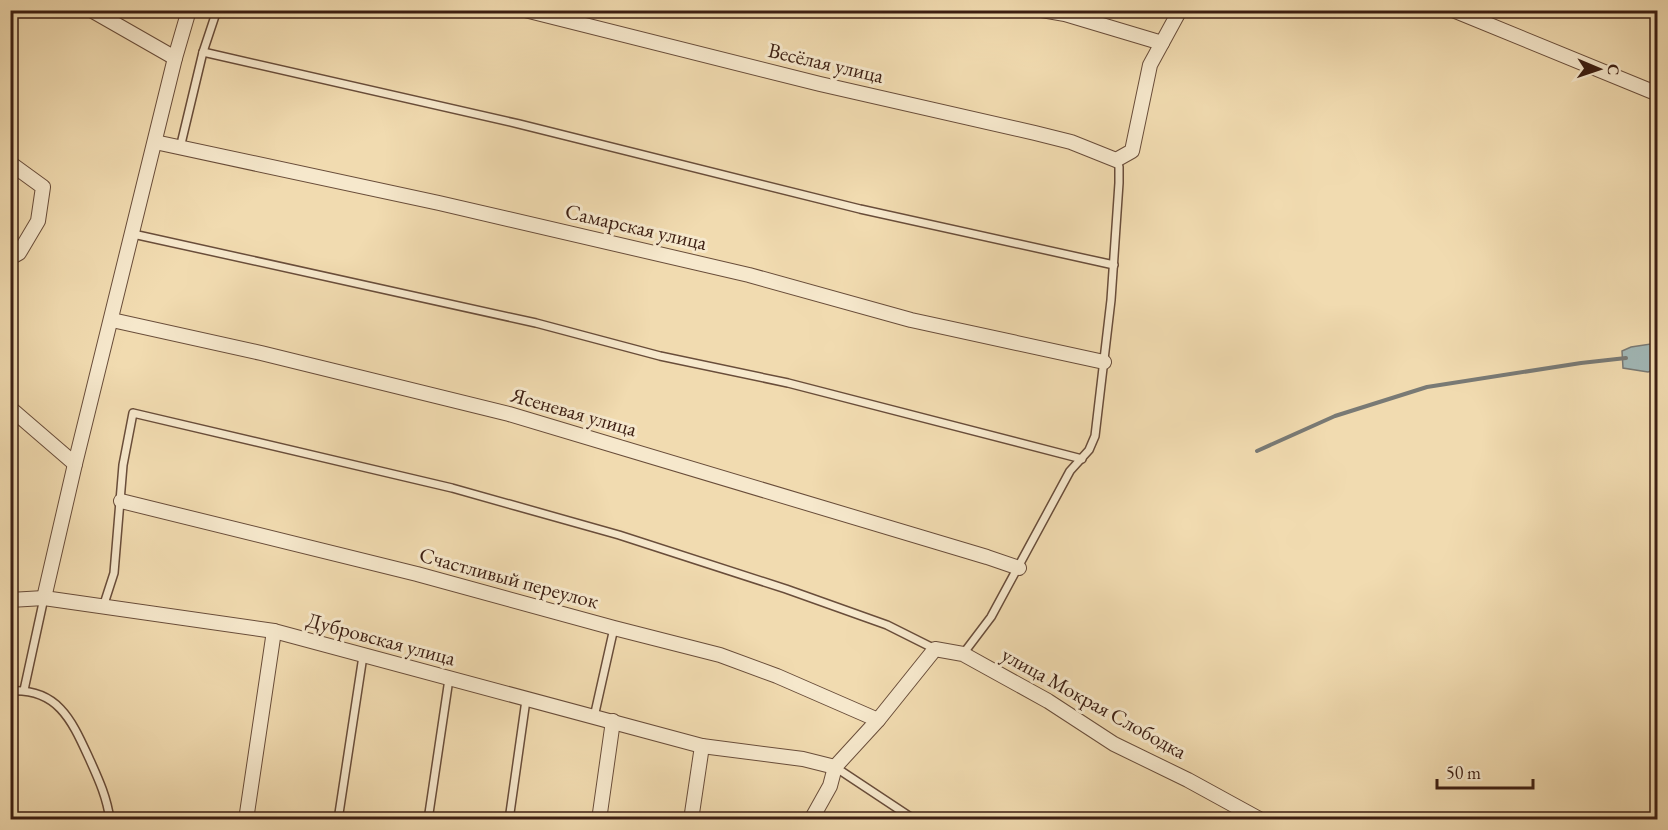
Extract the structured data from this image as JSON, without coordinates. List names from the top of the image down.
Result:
{
  "streets": {
    "street": [
      "Весёлая улица",
      "Самарская улица",
      "Ясеневая улица",
      "Счастливый переулок",
      "Дубровская улица",
      "улица Мокрая Слободка"
    ]
  },
  "scale_bar": "50 m",
  "north": "right"
}
